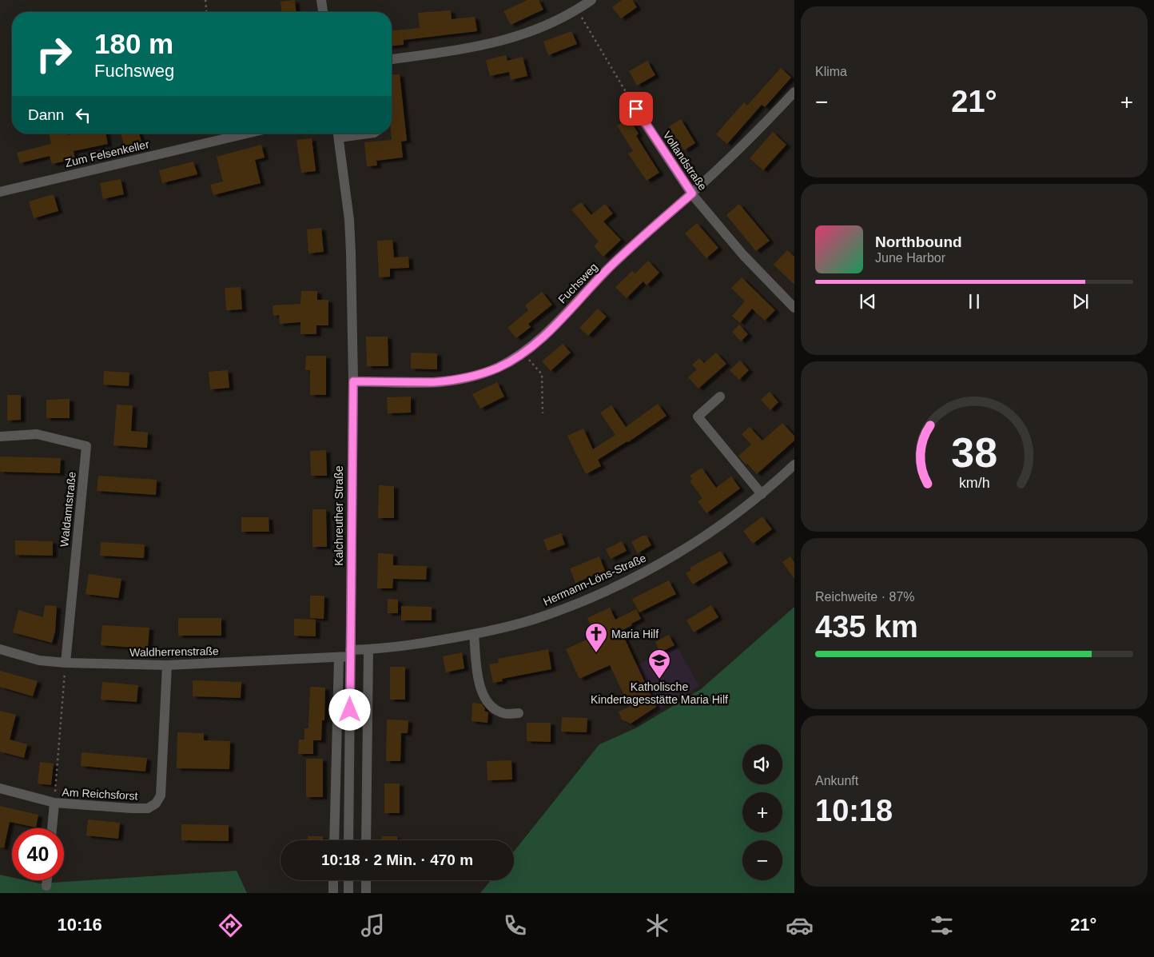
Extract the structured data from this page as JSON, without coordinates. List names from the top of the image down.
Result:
{
  "streets": {
    "street": [
      "Zum Felsenkeller",
      "Vollandstraße",
      "Fuchsweg",
      "Waldamtstraße",
      "Kalchreuther Straße",
      "Hermann-Löns-Straße",
      "Waldherrenstraße",
      "Am Reichsforst"
    ]
  },
  "crossings": [
    ["Vollandstraße", "Fuchsweg"],
    ["Fuchsweg", "Kalchreuther Straße"],
    ["Waldamtstraße", "Waldherrenstraße"],
    ["Kalchreuther Straße", "Hermann-Löns-Straße"],
    ["Kalchreuther Straße", "Waldherrenstraße"],
    ["Hermann-Löns-Straße", "Waldherrenstraße"],
    ["Waldherrenstraße", "Am Reichsforst"]
  ],
  "places": {
    "church": ["Maria Hilf"],
    "school or university": ["Katholische Kindertagesstätte Maria Hilf"]
  },
  "page": {
    "tile": [
      "Klima",
      ["Reichweite · 87%", "435 km"],
      ["Ankunft", "10:18"]
    ],
    "turn": ["180 m", "Fuchsweg"],
    "heat": ["−", "21°", "+"],
    "then": "Dann",
    "song": ["Northbound", "June Harbor"],
    "map_buttons": ["+", "−"],
    "limit": "40",
    "trip": "10:18 · 2 Min. · 470 m",
    "tabs": ["10:16", "21°"],
    "gauge": ["38", "km/h"]
  }
}
